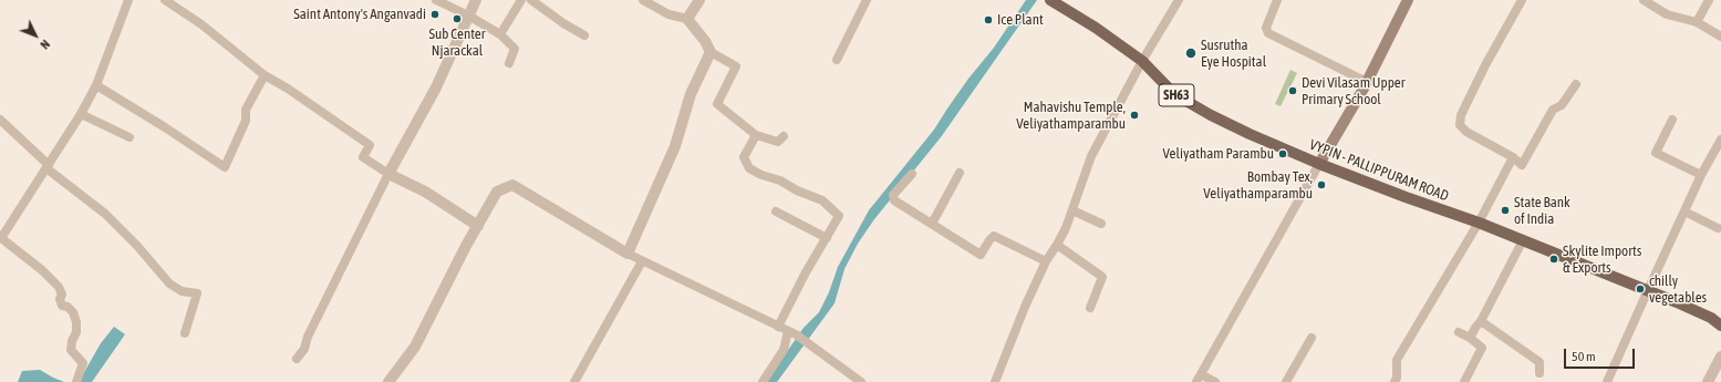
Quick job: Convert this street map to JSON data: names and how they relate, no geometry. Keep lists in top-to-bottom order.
{
  "streets": {
    "main road": ["SH63", "VYPIN - PALLIPPURAM ROAD"]
  },
  "places": [
    "Saint Antony's Anganvadi",
    "Sub Center Njarackal",
    "Ice Plant",
    "Susrutha Eye Hospital",
    "Devi Vilasam Upper Primary School",
    "Mahavishu Temple, Veliyathamparambu",
    "Veliyatham Parambu",
    "Bombay Tex, Veliyathamparambu",
    "State Bank of India",
    "Skylite Imports & Exports",
    "chilly vegetables"
  ],
  "scale_bar": "50 m",
  "north": "bottom right"
}
